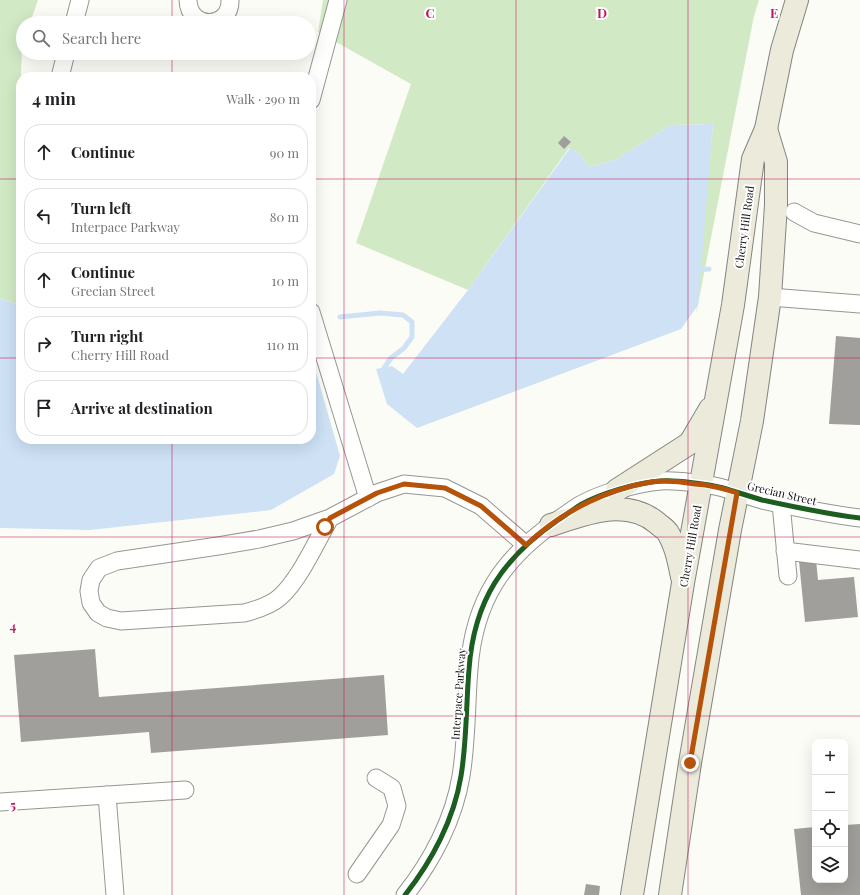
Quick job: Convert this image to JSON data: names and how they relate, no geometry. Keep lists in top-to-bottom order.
{
  "streets": {
    "main road": ["Cherry Hill Road"],
    "street": ["Grecian Street", "Interpace Parkway"]
  },
  "crossings": [
    ["Cherry Hill Road", "Grecian Street"],
    ["Cherry Hill Road", "Interpace Parkway"],
    ["Grecian Street", "Interpace Parkway"]
  ],
  "page": {
    "search": "Search here",
    "heading": ["4 min", "Walk · 290 m"],
    "list": [
      ["Continue", "90 m"],
      ["Turn left", "Interpace Parkway", "80 m"],
      ["Continue", "Grecian Street", "10 m"],
      ["Turn right", "Cherry Hill Road", "110 m"],
      "Arrive at destination"
    ],
    "map_buttons": ["+", "−"]
  },
  "grid": {
    "columns": ["C", "D", "E"],
    "rows": ["4", "5"]
  }
}
